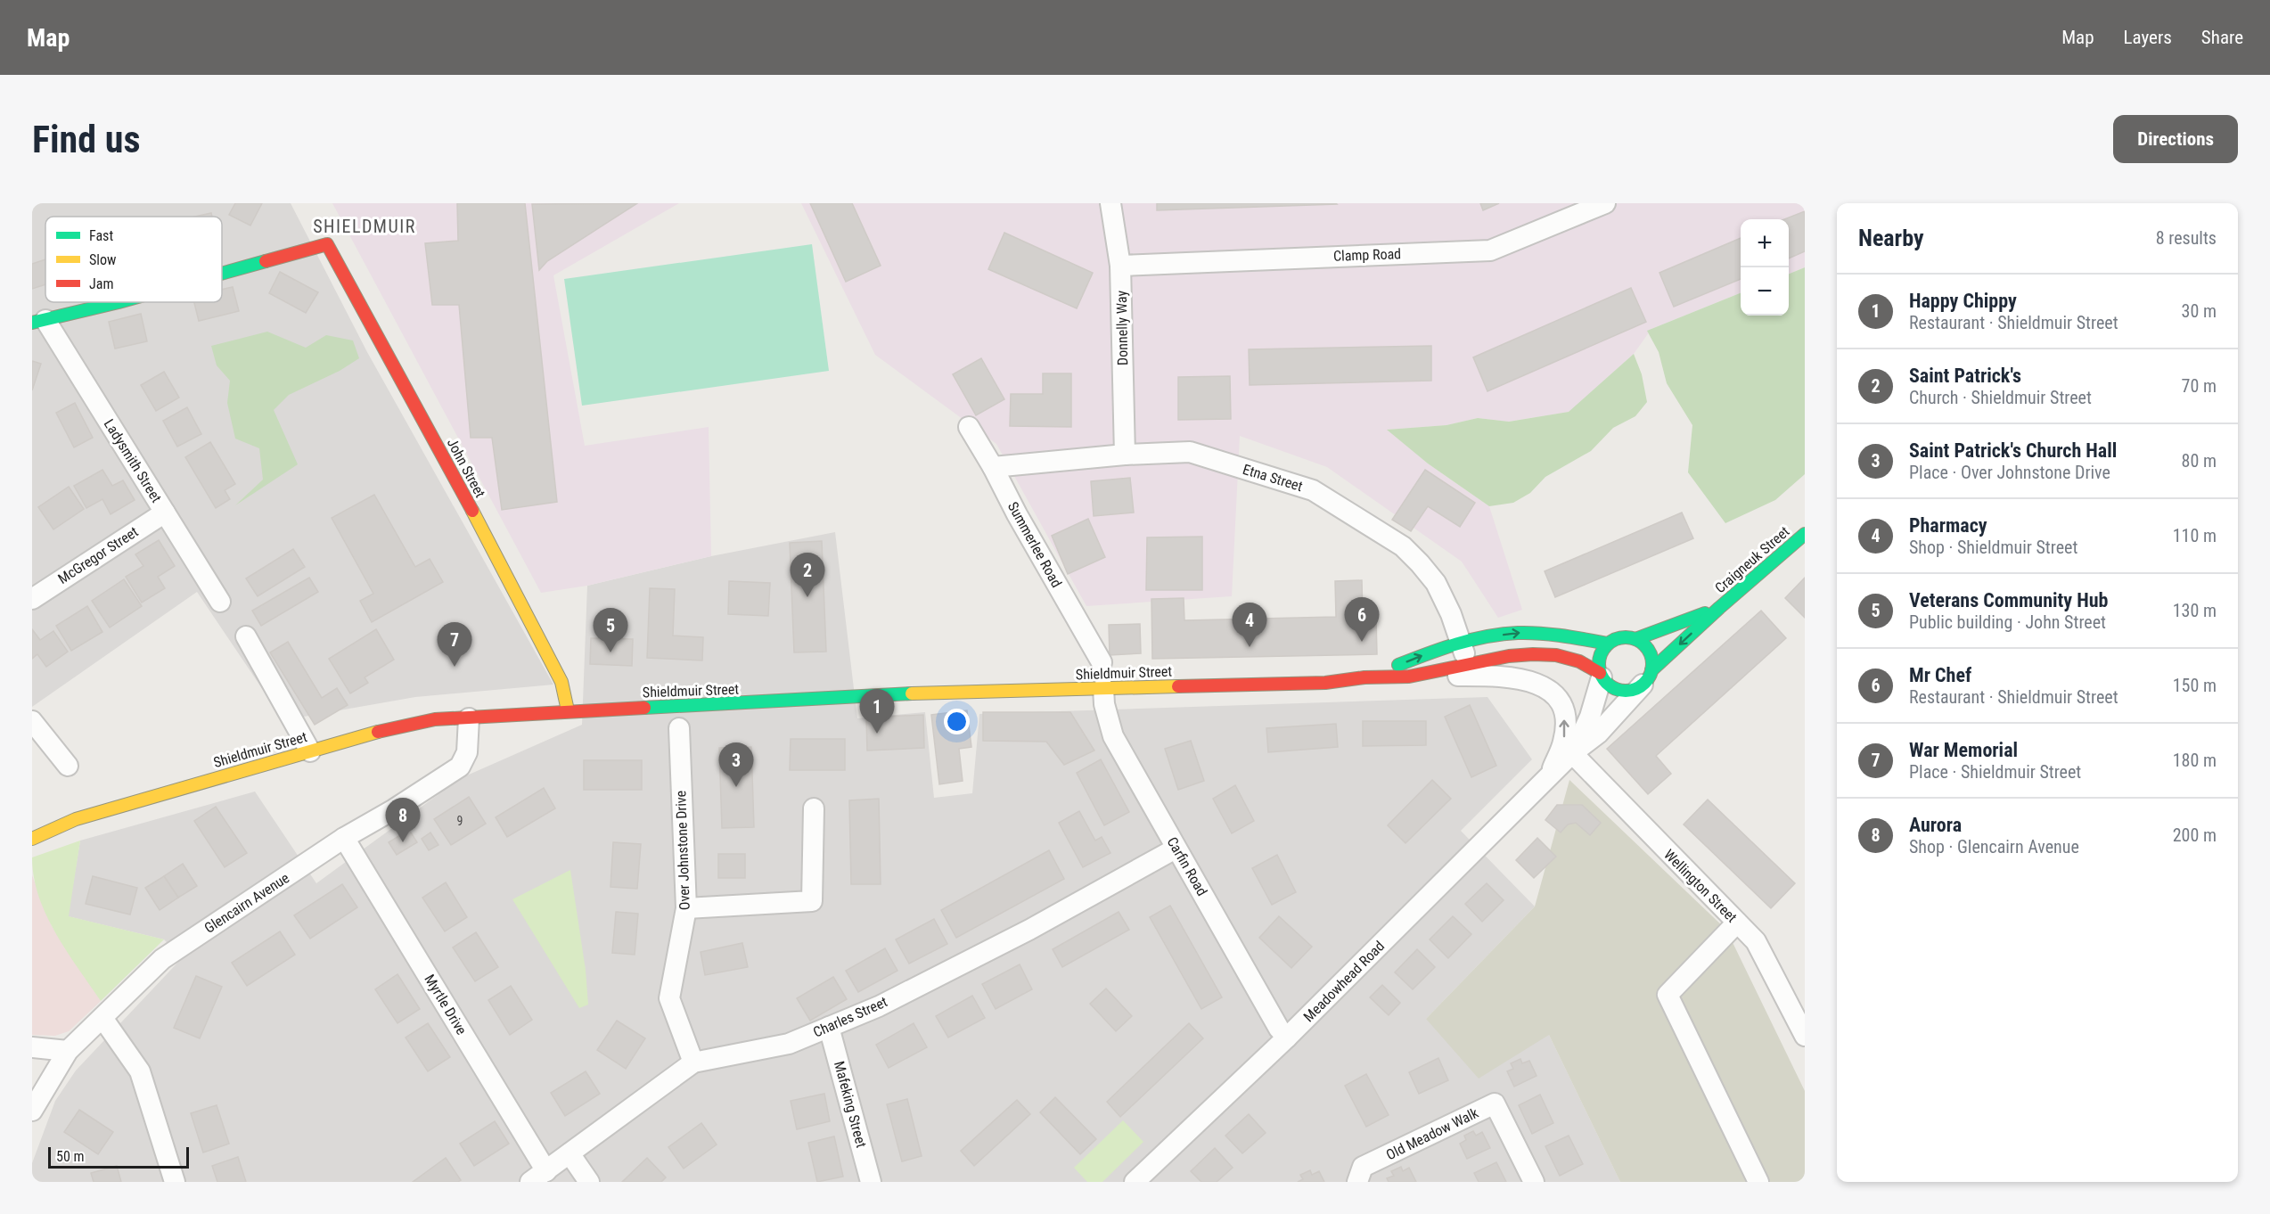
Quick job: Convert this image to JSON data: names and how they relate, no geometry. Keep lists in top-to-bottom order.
{
  "streets": {
    "main road": ["John Street", "Craigneuk Street", "Shieldmuir Street"],
    "street": [
      "Clamp Road",
      "Donnelly Way",
      "Ladysmith Street",
      "Etna Street",
      "Summerlee Road",
      "McGregor Street",
      "Over Johnstone Drive",
      "Carfin Road",
      "Wellington Street",
      "Glencairn Avenue",
      "Meadowhead Road",
      "Myrtle Drive",
      "Charles Street",
      "Mafeking Street",
      "Old Meadow Walk"
    ]
  },
  "crossings": [
    ["Clamp Road", "Donnelly Way"],
    ["Donnelly Way", "Etna Street"],
    ["Ladysmith Street", "John Street"],
    ["Ladysmith Street", "McGregor Street"],
    ["John Street", "Shieldmuir Street"],
    ["Etna Street", "Summerlee Road"],
    ["Etna Street", "Shieldmuir Street"],
    ["Craigneuk Street", "Shieldmuir Street"],
    ["Craigneuk Street", "Meadowhead Road"],
    ["Shieldmuir Street", "Carfin Road"],
    ["Shieldmuir Street", "Glencairn Avenue"],
    ["Shieldmuir Street", "Meadowhead Road"],
    ["Over Johnstone Drive", "Charles Street"],
    ["Carfin Road", "Meadowhead Road"],
    ["Carfin Road", "Charles Street"],
    ["Wellington Street", "Meadowhead Road"],
    ["Glencairn Avenue", "Myrtle Drive"],
    ["Myrtle Drive", "Charles Street"],
    ["Charles Street", "Mafeking Street"]
  ],
  "districts": ["SHIELDMUIR"],
  "house_numbers": ["9"],
  "legend": ["Fast", "Slow", "Jam"],
  "scale_bar": "50 m",
  "page": {
    "header": "Map",
    "nav": ["Map", "Layers", "Share"],
    "buttons": "Directions",
    "title": "Find us",
    "heading": ["Nearby", "8 results"],
    "map_buttons": ["+", "−"],
    "list": [
      {
        "mark": "1",
        "name": "Happy Chippy",
        "note": "Restaurant · Shieldmuir Street",
        "value": "30 m"
      },
      {
        "mark": "2",
        "name": "Saint Patrick's",
        "note": "Church · Shieldmuir Street",
        "value": "70 m"
      },
      {
        "mark": "3",
        "name": "Saint Patrick's Church Hall",
        "note": "Place · Over Johnstone Drive",
        "value": "80 m"
      },
      {
        "mark": "4",
        "name": "Pharmacy",
        "note": "Shop · Shieldmuir Street",
        "value": "110 m"
      },
      {
        "mark": "5",
        "name": "Veterans Community Hub",
        "note": "Public building · John Street",
        "value": "130 m"
      },
      {
        "mark": "6",
        "name": "Mr Chef",
        "note": "Restaurant · Shieldmuir Street",
        "value": "150 m"
      },
      {
        "mark": "7",
        "name": "War Memorial",
        "note": "Place · Shieldmuir Street",
        "value": "180 m"
      },
      {
        "mark": "8",
        "name": "Aurora",
        "note": "Shop · Glencairn Avenue",
        "value": "200 m"
      }
    ],
    "pins": [
      "2",
      "6",
      "4",
      "5",
      "7",
      "1",
      "3",
      "8"
    ],
    "scale": "50 m"
  }
}
